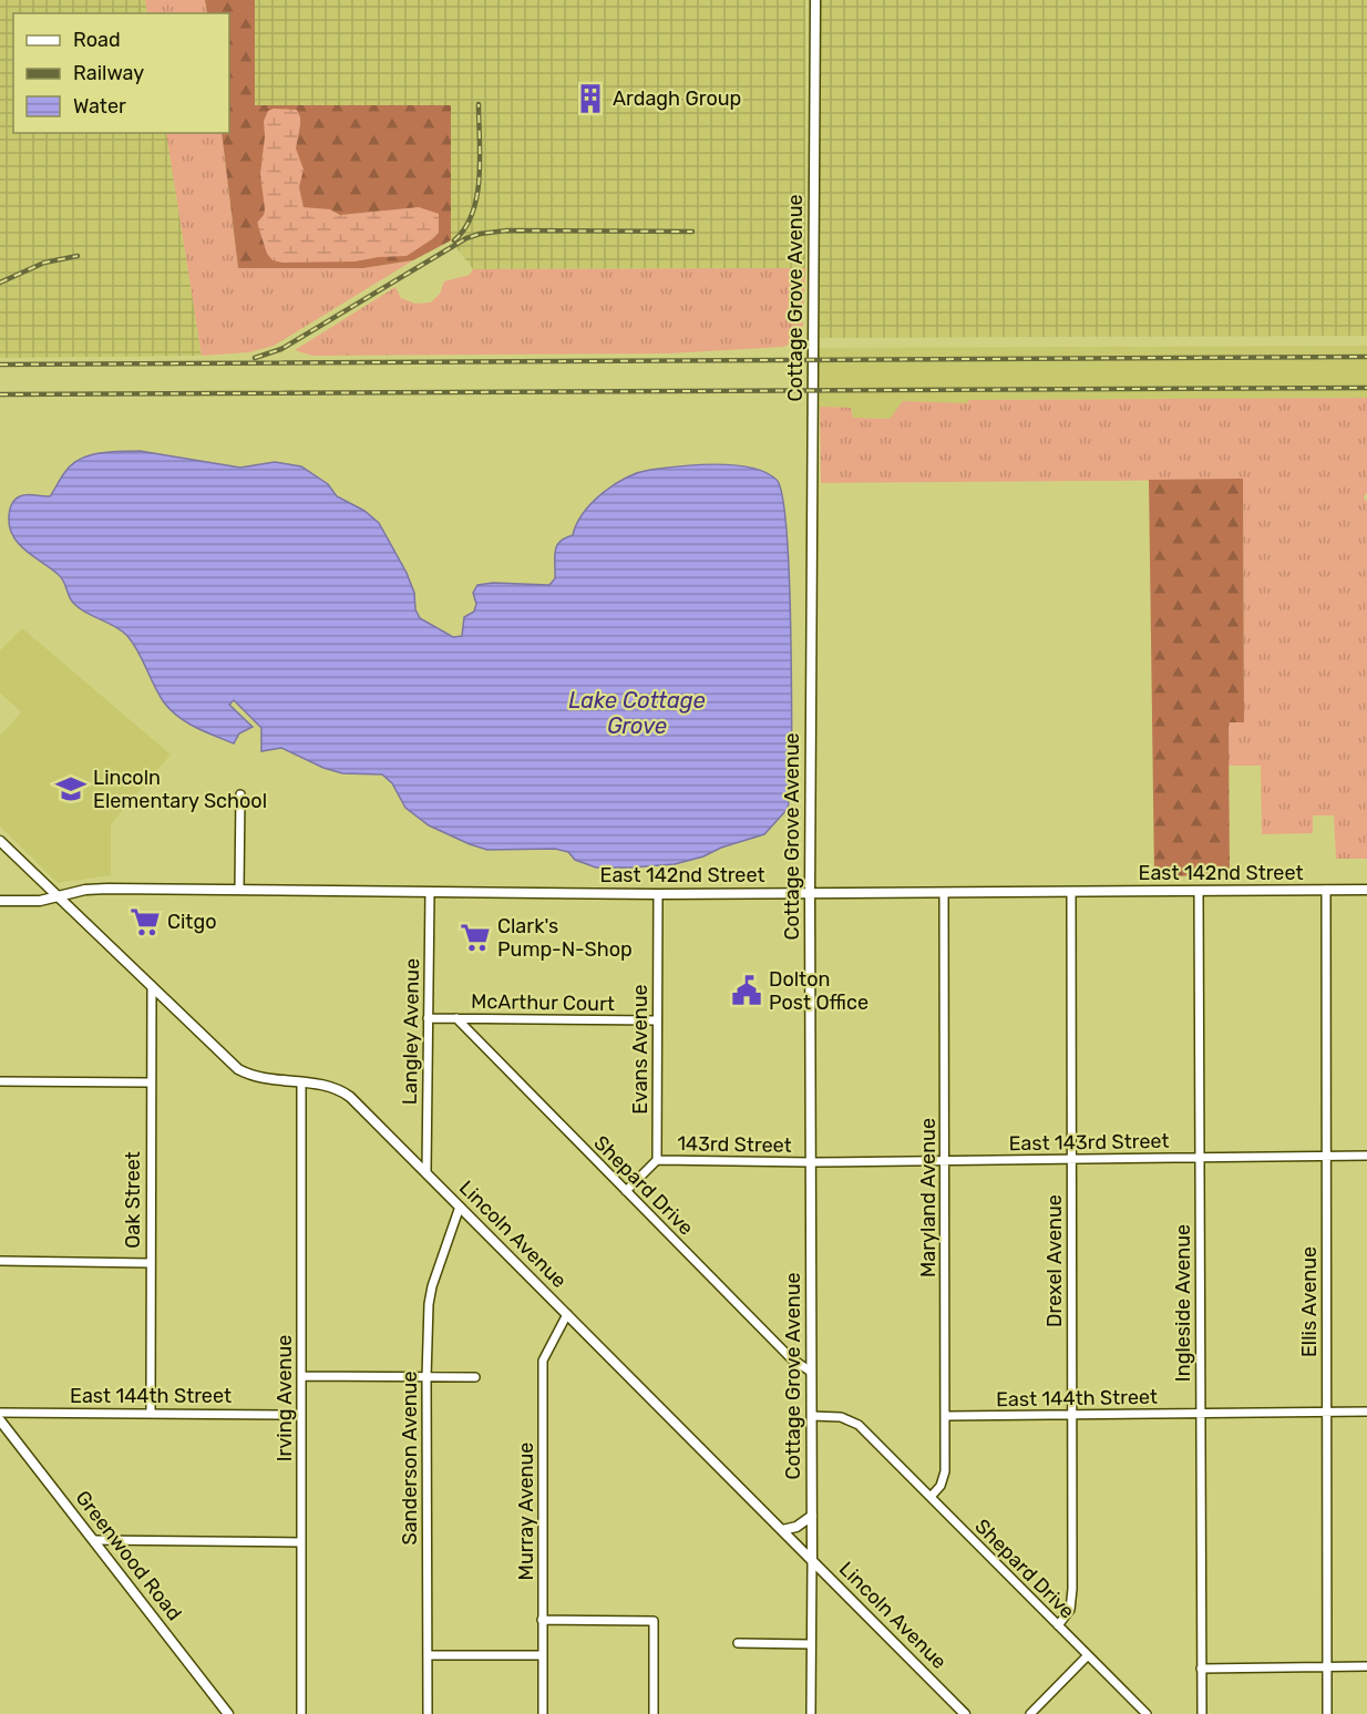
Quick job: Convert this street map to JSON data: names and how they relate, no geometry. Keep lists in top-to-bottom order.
{
  "streets": {
    "street": [
      "Cottage Grove Avenue",
      "East 142nd Street",
      "McArthur Court",
      "Langley Avenue",
      "Evans Avenue",
      "East 143rd Street",
      "143rd Street",
      "Shepard Drive",
      "Maryland Avenue",
      "Oak Street",
      "Lincoln Avenue",
      "Drexel Avenue",
      "Ellis Avenue",
      "Ingleside Avenue",
      "East 144th Street",
      "Irving Avenue",
      "Sanderson Avenue",
      "Murray Avenue",
      "Greenwood Road"
    ]
  },
  "crossings": [
    ["Cottage Grove Avenue", "East 142nd Street"],
    ["Cottage Grove Avenue", "East 143rd Street"],
    ["Cottage Grove Avenue", "143rd Street"],
    ["Cottage Grove Avenue", "Shepard Drive"],
    ["Cottage Grove Avenue", "Lincoln Avenue"],
    ["East 142nd Street", "Langley Avenue"],
    ["East 142nd Street", "Evans Avenue"],
    ["East 142nd Street", "Maryland Avenue"],
    ["East 142nd Street", "Lincoln Avenue"],
    ["East 142nd Street", "Drexel Avenue"],
    ["East 142nd Street", "Ellis Avenue"],
    ["East 142nd Street", "Ingleside Avenue"],
    ["McArthur Court", "Langley Avenue"],
    ["McArthur Court", "Evans Avenue"],
    ["McArthur Court", "Shepard Drive"],
    ["Langley Avenue", "Lincoln Avenue"],
    ["Evans Avenue", "143rd Street"],
    ["East 143rd Street", "143rd Street"],
    ["East 143rd Street", "Maryland Avenue"],
    ["East 143rd Street", "Drexel Avenue"],
    ["East 143rd Street", "Ellis Avenue"],
    ["East 143rd Street", "Ingleside Avenue"],
    ["Shepard Drive", "Maryland Avenue"],
    ["Shepard Drive", "Drexel Avenue"],
    ["Maryland Avenue", "East 144th Street"],
    ["Oak Street", "Lincoln Avenue"],
    ["Oak Street", "East 144th Street"],
    ["Lincoln Avenue", "Irving Avenue"],
    ["Lincoln Avenue", "Sanderson Avenue"],
    ["Lincoln Avenue", "Murray Avenue"],
    ["Drexel Avenue", "East 144th Street"],
    ["Ellis Avenue", "East 144th Street"],
    ["Ingleside Avenue", "East 144th Street"],
    ["East 144th Street", "Irving Avenue"]
  ],
  "water": ["Lake Cottage Grove"],
  "places": {
    "building": ["Ardagh Group"],
    "school or university": ["Lincoln Elementary School"],
    "supermarket": ["Citgo", "Clark's Pump-N-Shop"],
    "public building": ["Dolton Post Office"]
  },
  "legend": ["Road", "Railway", "Water"]
}
